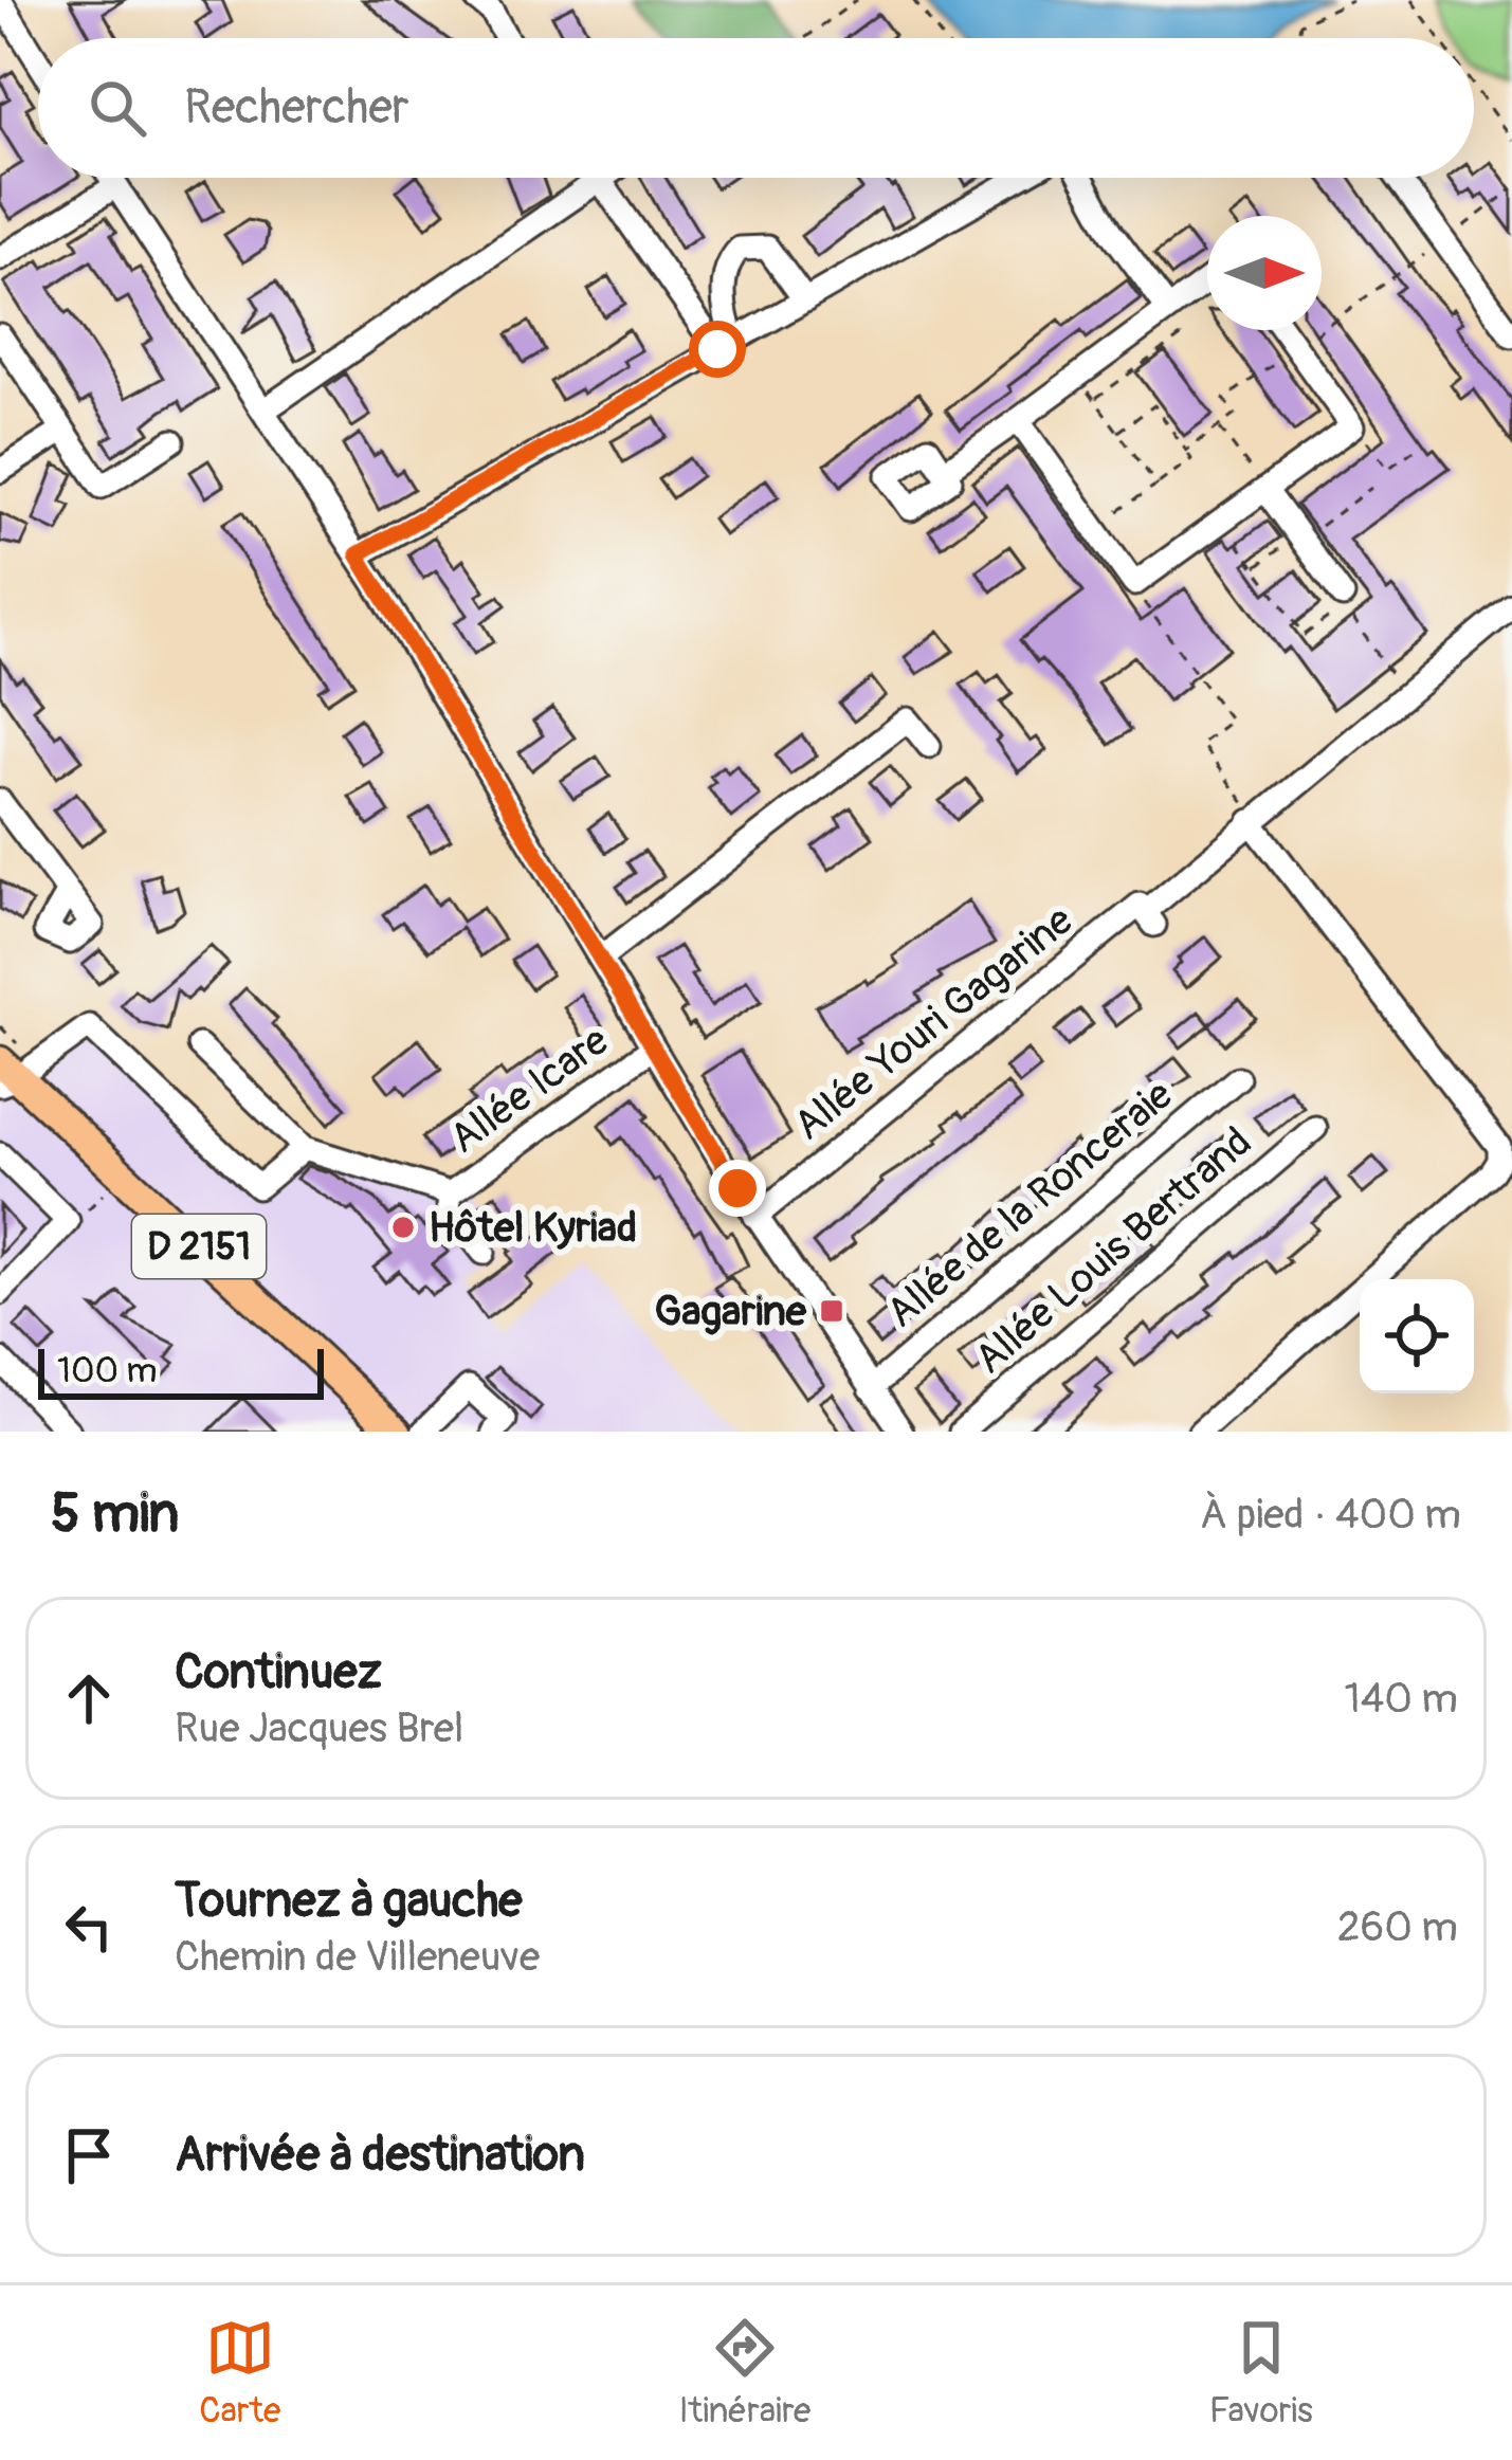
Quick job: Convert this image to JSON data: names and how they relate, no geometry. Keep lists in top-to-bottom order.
{
  "streets": {
    "main road": ["D 2151"],
    "street": [
      "Allée Youri Gagarine",
      "Allée Icare",
      "Allée de la Ronceraie",
      "Allée Louis Bertrand"
    ]
  },
  "places": {
    "other": ["Hôtel Kyriad"],
    "transit": ["Gagarine"]
  },
  "scale_bar": "100 m",
  "north": "right",
  "page": {
    "search": "Rechercher",
    "scale": "100 m",
    "heading": ["5 min", "À pied · 400 m"],
    "list": [
      ["Continuez", "Rue Jacques Brel", "140 m"],
      ["Tournez à gauche", "Chemin de Villeneuve", "260 m"],
      "Arrivée à destination"
    ],
    "nav": ["Carte", "Itinéraire", "Favoris"]
  }
}
